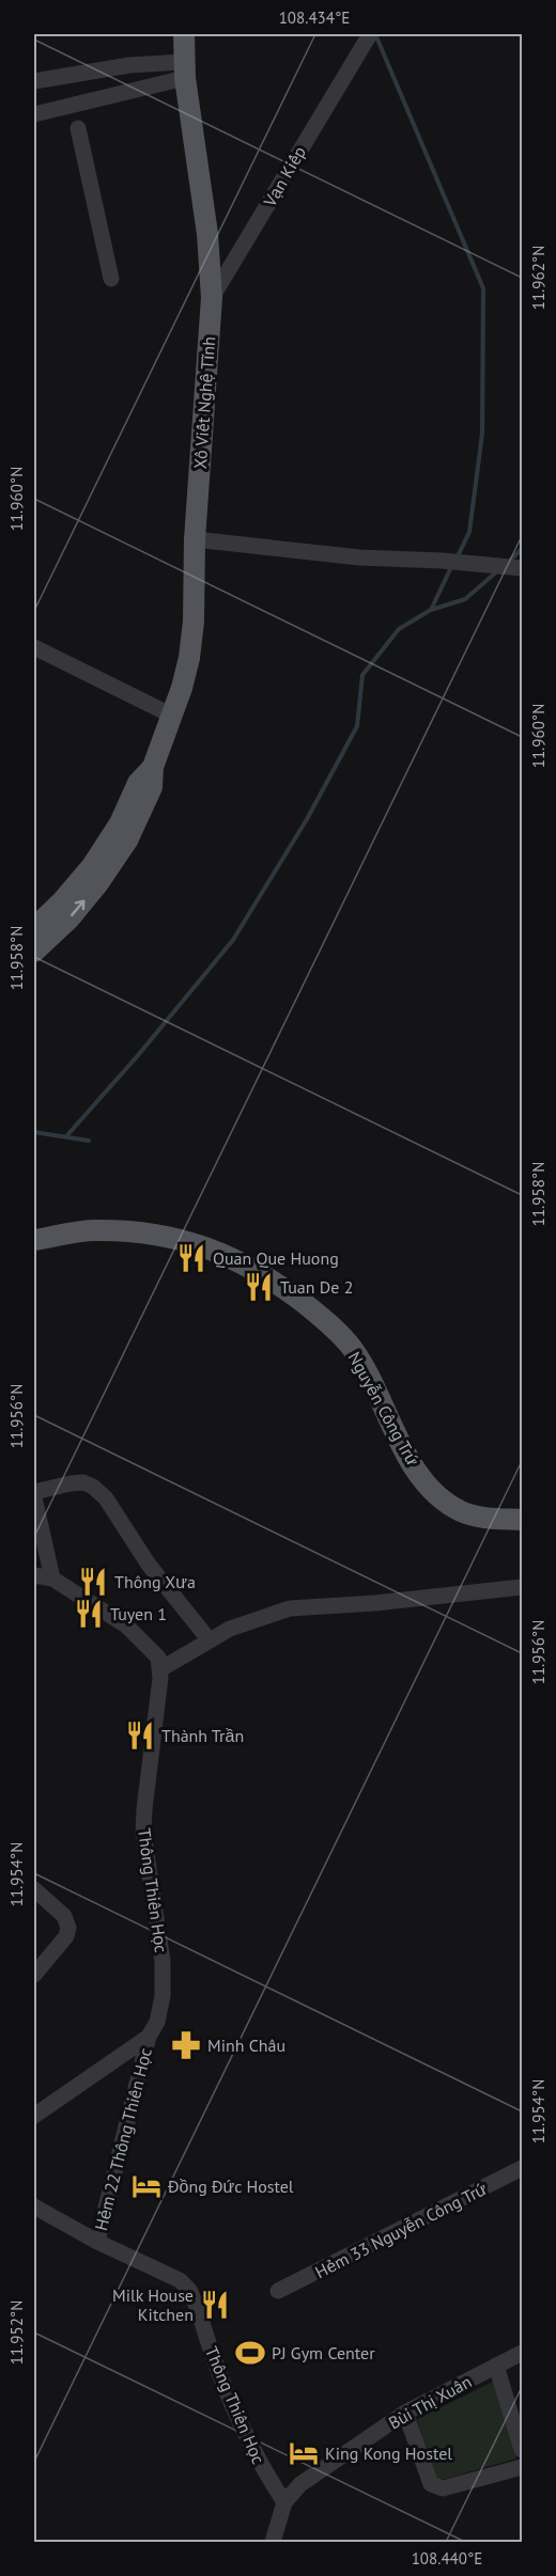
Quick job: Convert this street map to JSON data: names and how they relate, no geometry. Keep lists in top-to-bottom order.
{
  "streets": {
    "main road": ["Xô Viết Nghệ Tĩnh", "Nguyễn Công Trứ"],
    "street": [
      "Vạn Kiếp",
      "Thông Thiên Học",
      "Hẻm 22 Thông Thiên Học",
      "Hẻm 33 Nguyễn Công Trứ",
      "Bùi Thị Xuân"
    ]
  },
  "crossings": [
    ["Vạn Kiếp", "Xô Viết Nghệ Tĩnh"],
    ["Thông Thiên Học", "Hẻm 22 Thông Thiên Học"],
    ["Thông Thiên Học", "Bùi Thị Xuân"]
  ],
  "places": {
    "restaurant": [
      "Quan Que Huong",
      "Tuan De 2",
      "Thông Xưa",
      "Tuyen 1",
      "Thành Trần",
      "Milk House Kitchen"
    ],
    "pharmacy": ["Minh Châu"],
    "hotel": ["Đồng Đức Hostel", "King Kong Hostel"],
    "sports": ["PJ Gym Center"]
  },
  "coordinates": [
    "108.434°E",
    "11.962°N",
    "11.960°N",
    "11.958°N",
    "11.956°N",
    "11.954°N",
    "11.952°N",
    "108.440°E"
  ]
}
